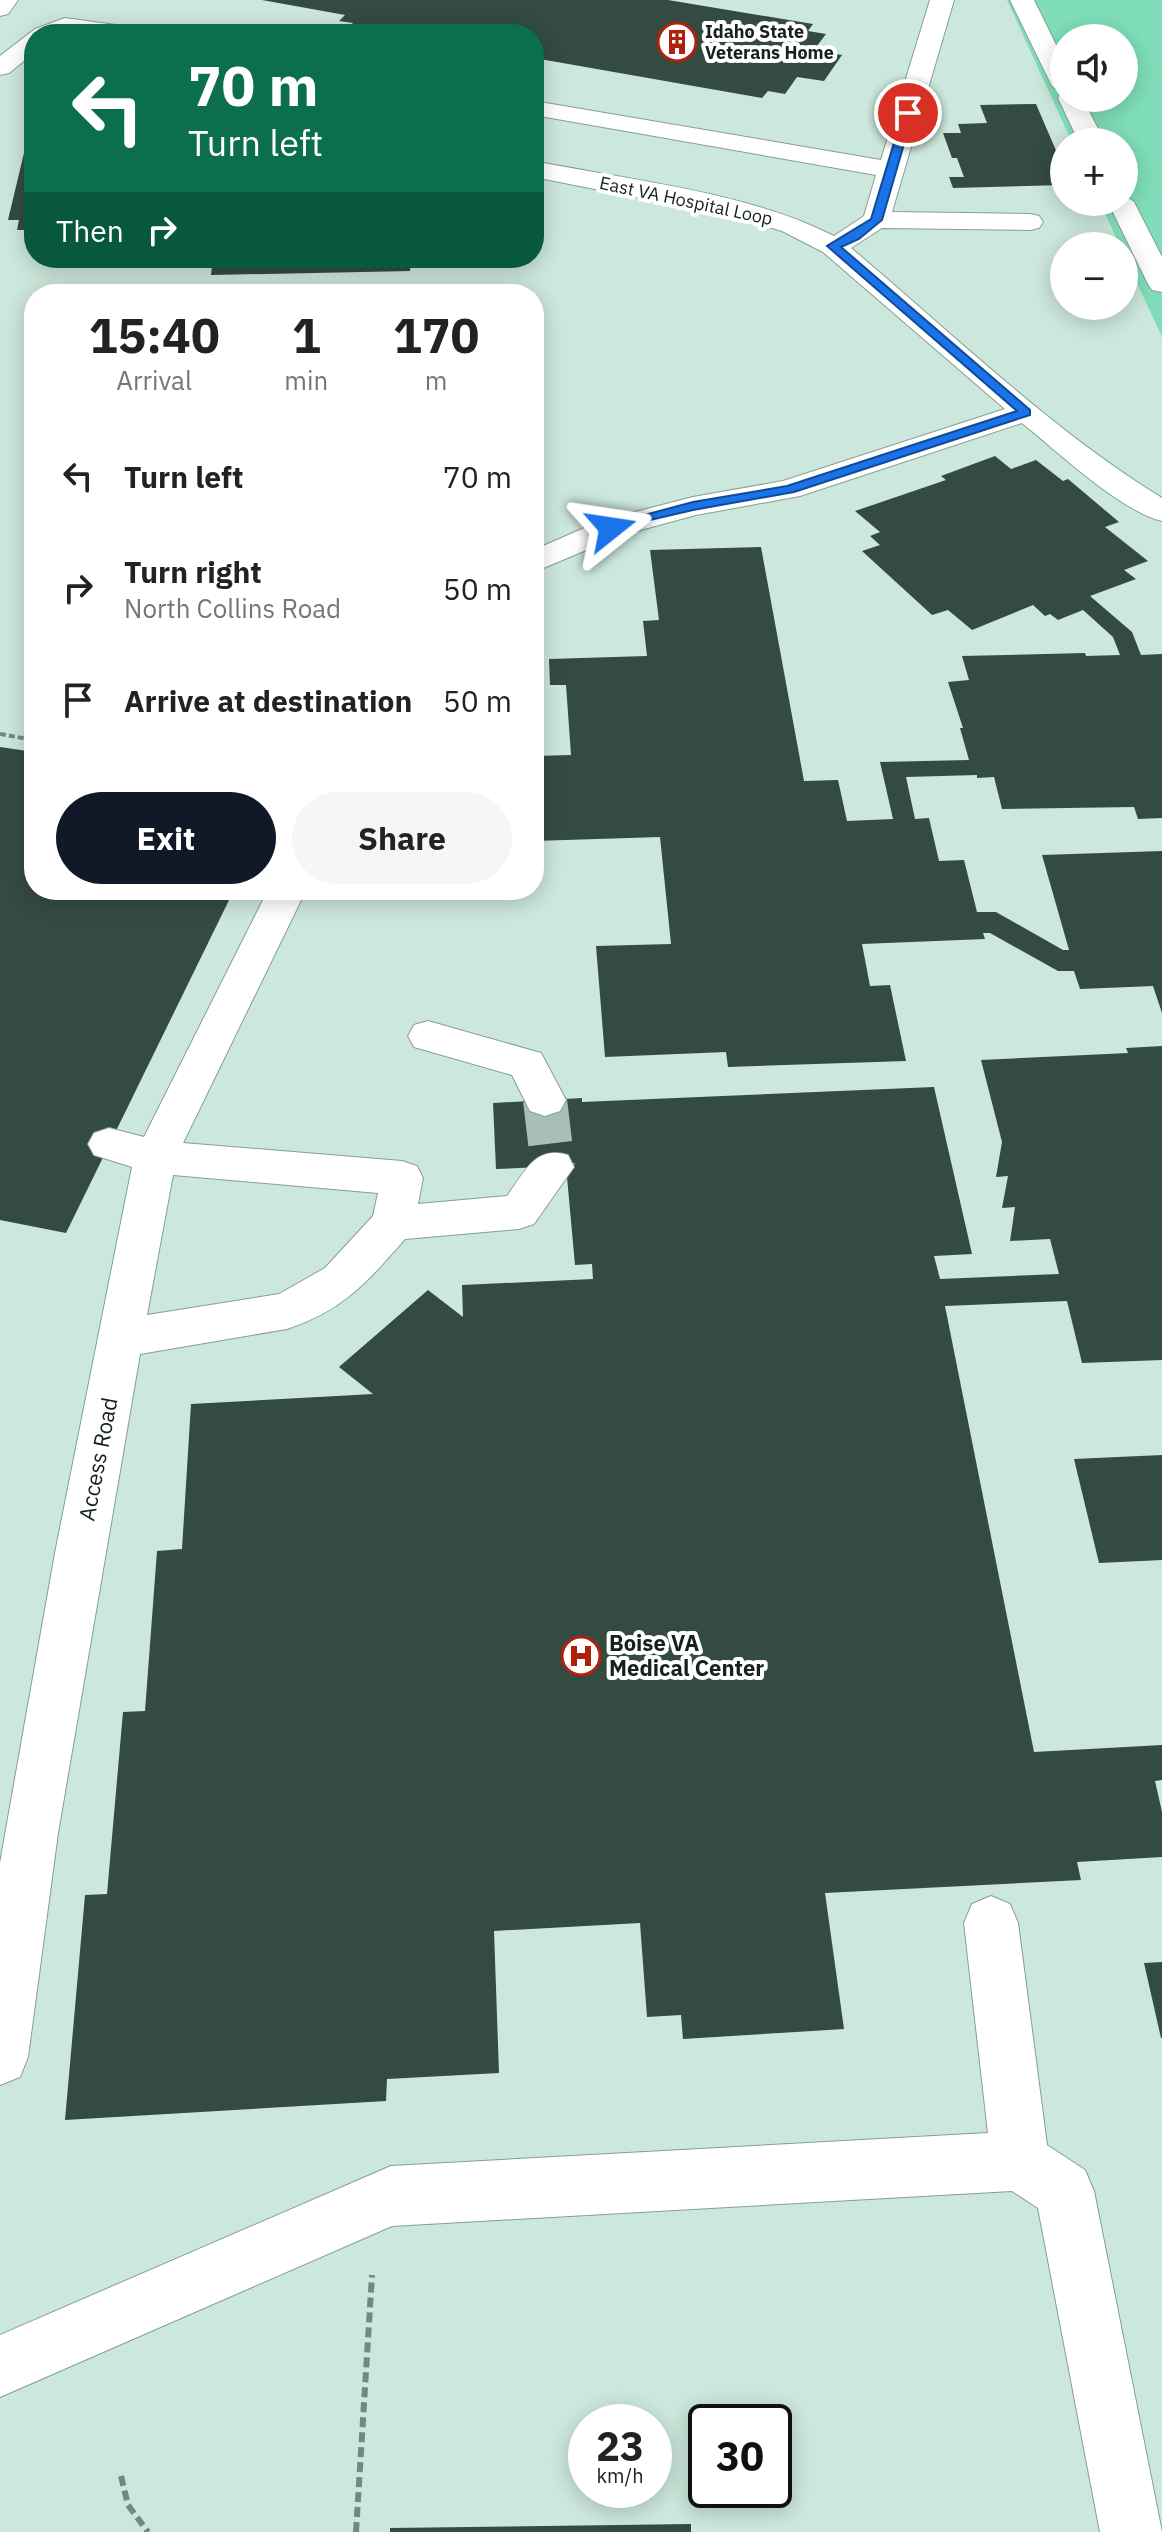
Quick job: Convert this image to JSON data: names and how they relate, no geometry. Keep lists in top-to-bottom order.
{
  "streets": {
    "street": ["East VA Hospital Loop", "Access Road"]
  },
  "places": {
    "building": ["Idaho State Veterans Home"],
    "hospital": ["Boise VA Medical Center"]
  },
  "page": {
    "map_buttons": ["+", "−"],
    "turn": ["70 m", "Turn left"],
    "then": "Then",
    "eta": [
      "15:40",
      "Arrival",
      "1",
      "min",
      "170",
      "m"
    ],
    "list": [
      {
        "name": "Turn left",
        "value": "70 m"
      },
      {
        "name": "Turn right",
        "note": "North Collins Road",
        "value": "50 m"
      },
      {
        "name": "Arrive at destination",
        "value": "50 m"
      }
    ],
    "buttons": ["Exit", "Share"],
    "speed": "23 km/h",
    "limit": "30"
  }
}
